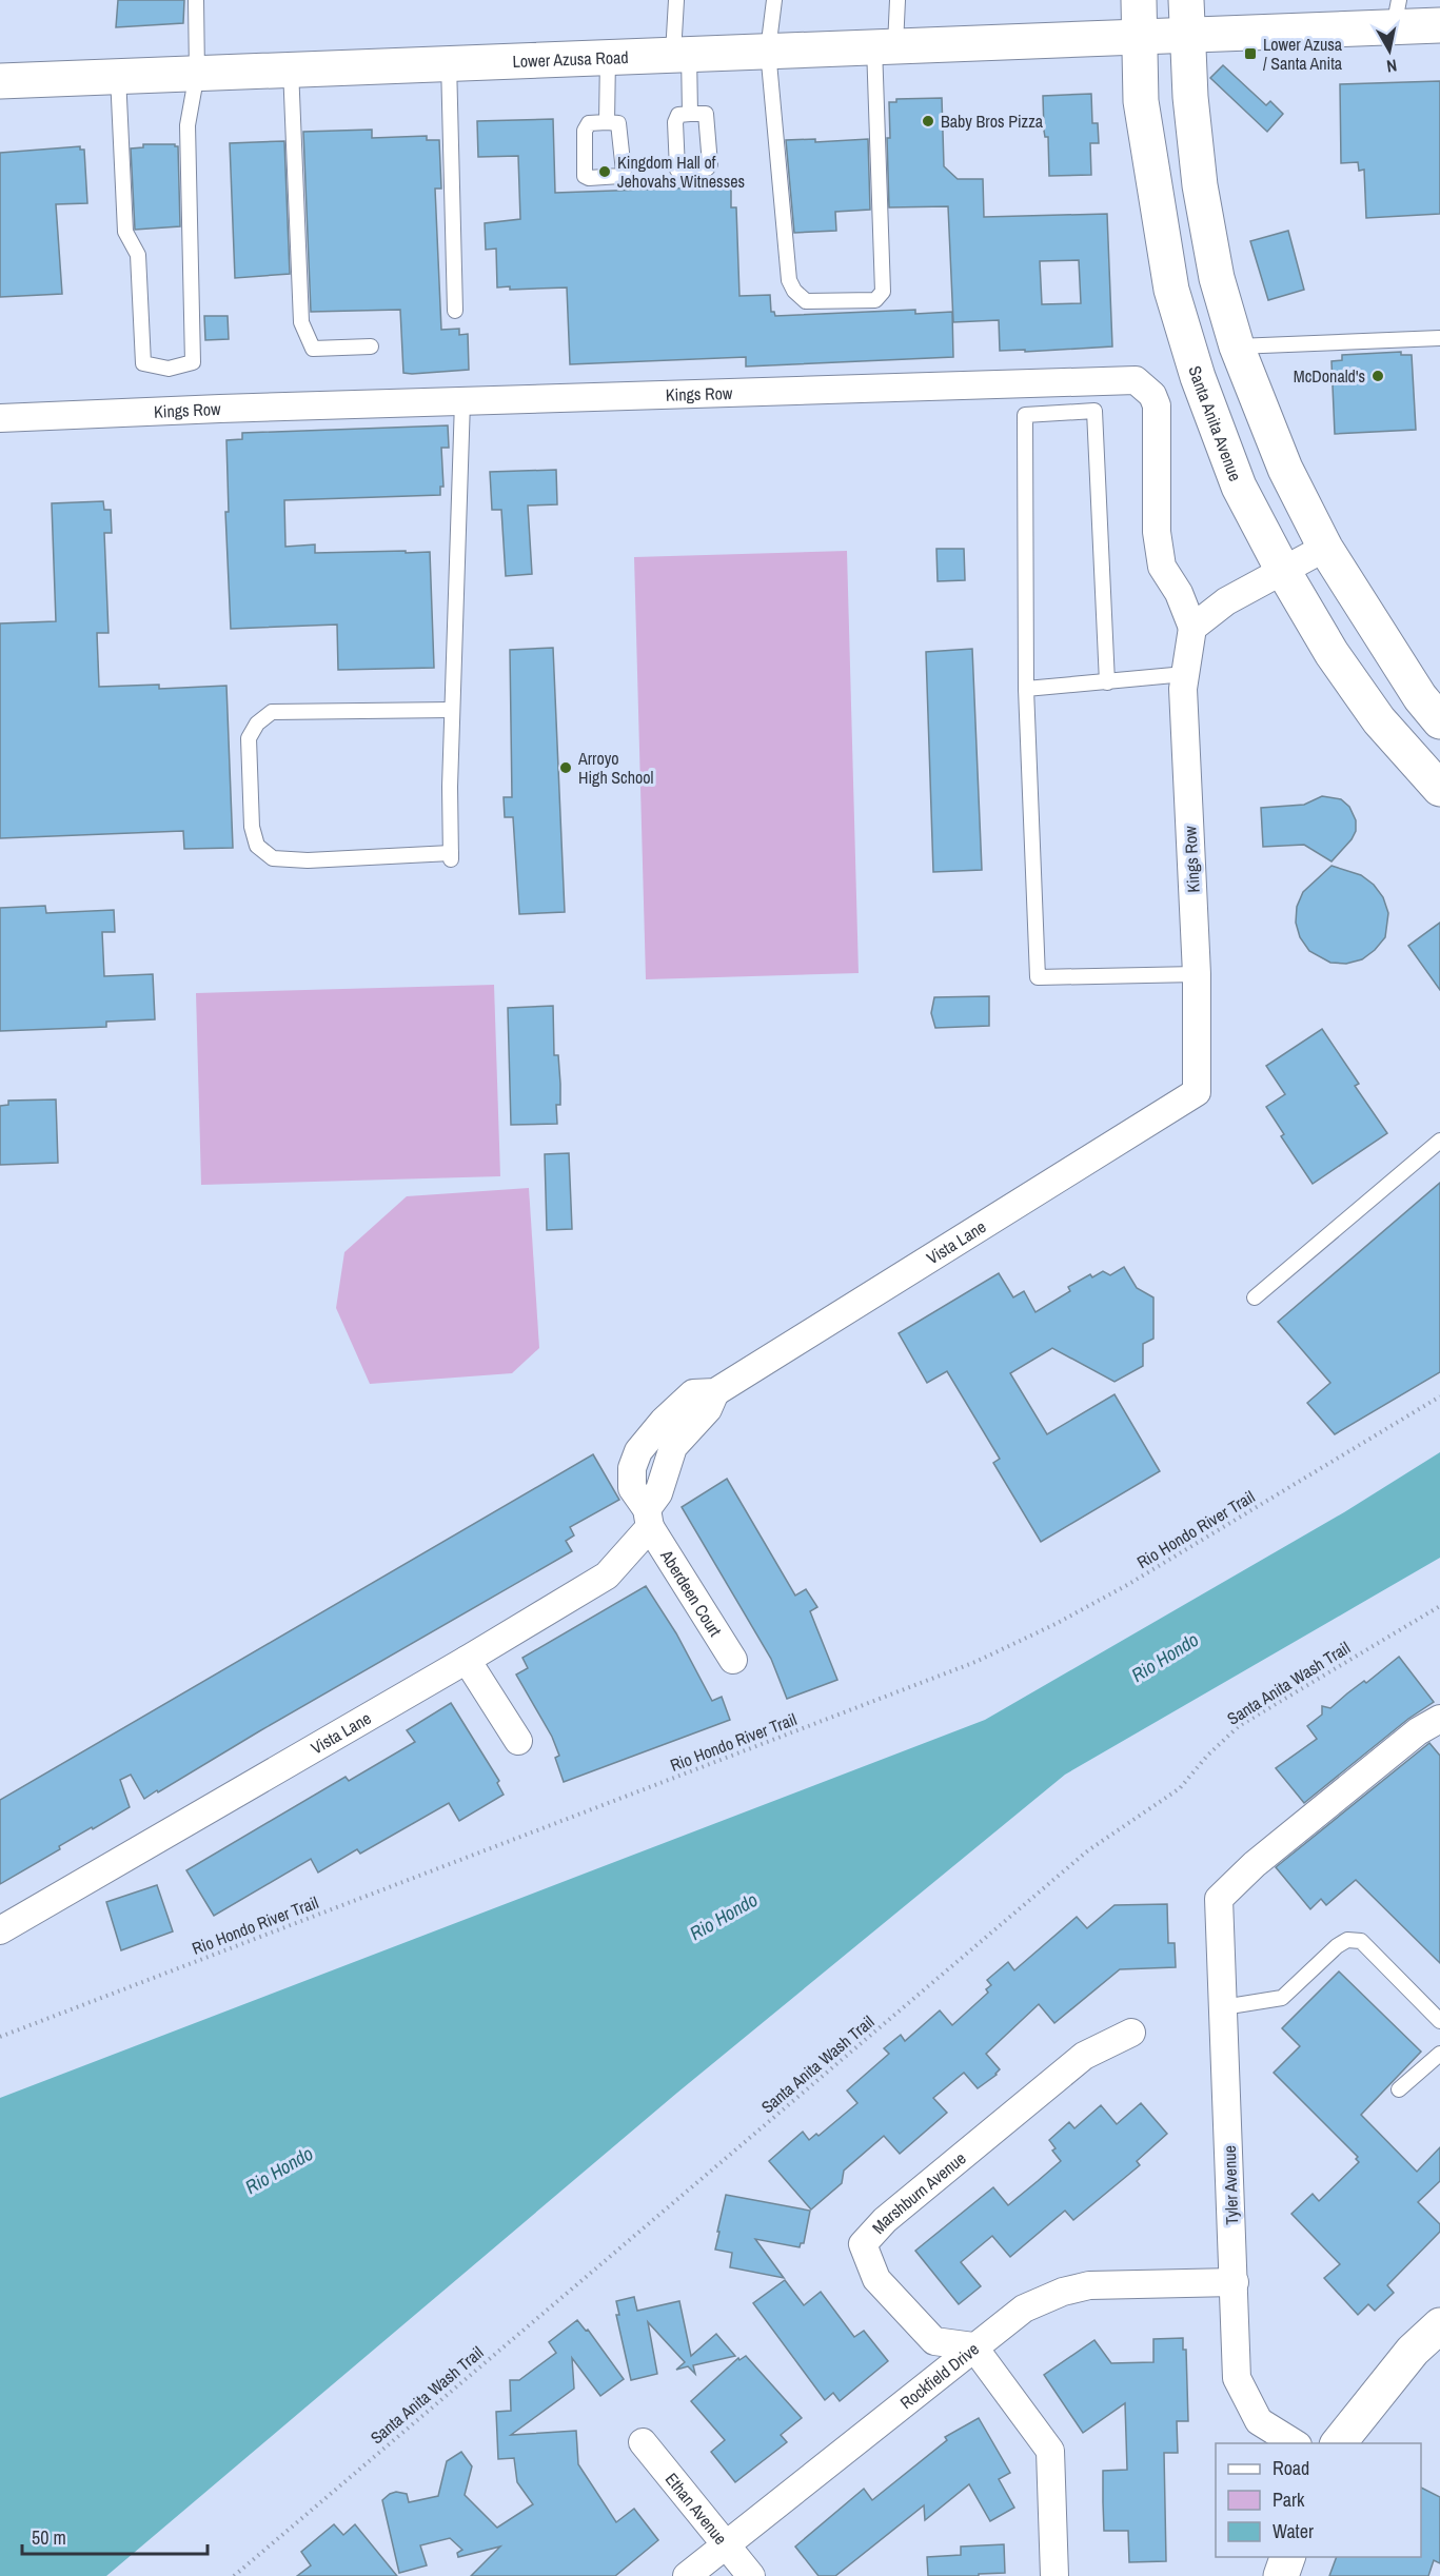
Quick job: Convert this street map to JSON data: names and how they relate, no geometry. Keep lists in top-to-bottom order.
{
  "streets": {
    "main road": ["Lower Azusa Road", "Santa Anita Avenue"],
    "street": [
      "Kings Row",
      "Vista Lane",
      "Aberdeen Court",
      "Tyler Avenue",
      "Marshburn Avenue",
      "Rockfield Drive",
      "Ethan Avenue"
    ],
    "path": ["Rio Hondo River Trail", "Santa Anita Wash Trail"]
  },
  "crossings": [
    ["Lower Azusa Road", "Santa Anita Avenue"],
    ["Kings Row", "Vista Lane"],
    ["Vista Lane", "Aberdeen Court"],
    ["Tyler Avenue", "Rockfield Drive"],
    ["Marshburn Avenue", "Rockfield Drive"],
    ["Rockfield Drive", "Ethan Avenue"]
  ],
  "water": ["Rio Hondo"],
  "places": {
    "transit": ["Lower Azusa / Santa Anita"],
    "other": [
      "Baby Bros Pizza",
      "Kingdom Hall of Jehovahs Witnesses",
      "McDonald's",
      "Arroyo High School"
    ]
  },
  "legend": ["Road", "Park", "Water"],
  "scale_bar": "50 m",
  "north": "bottom"
}
